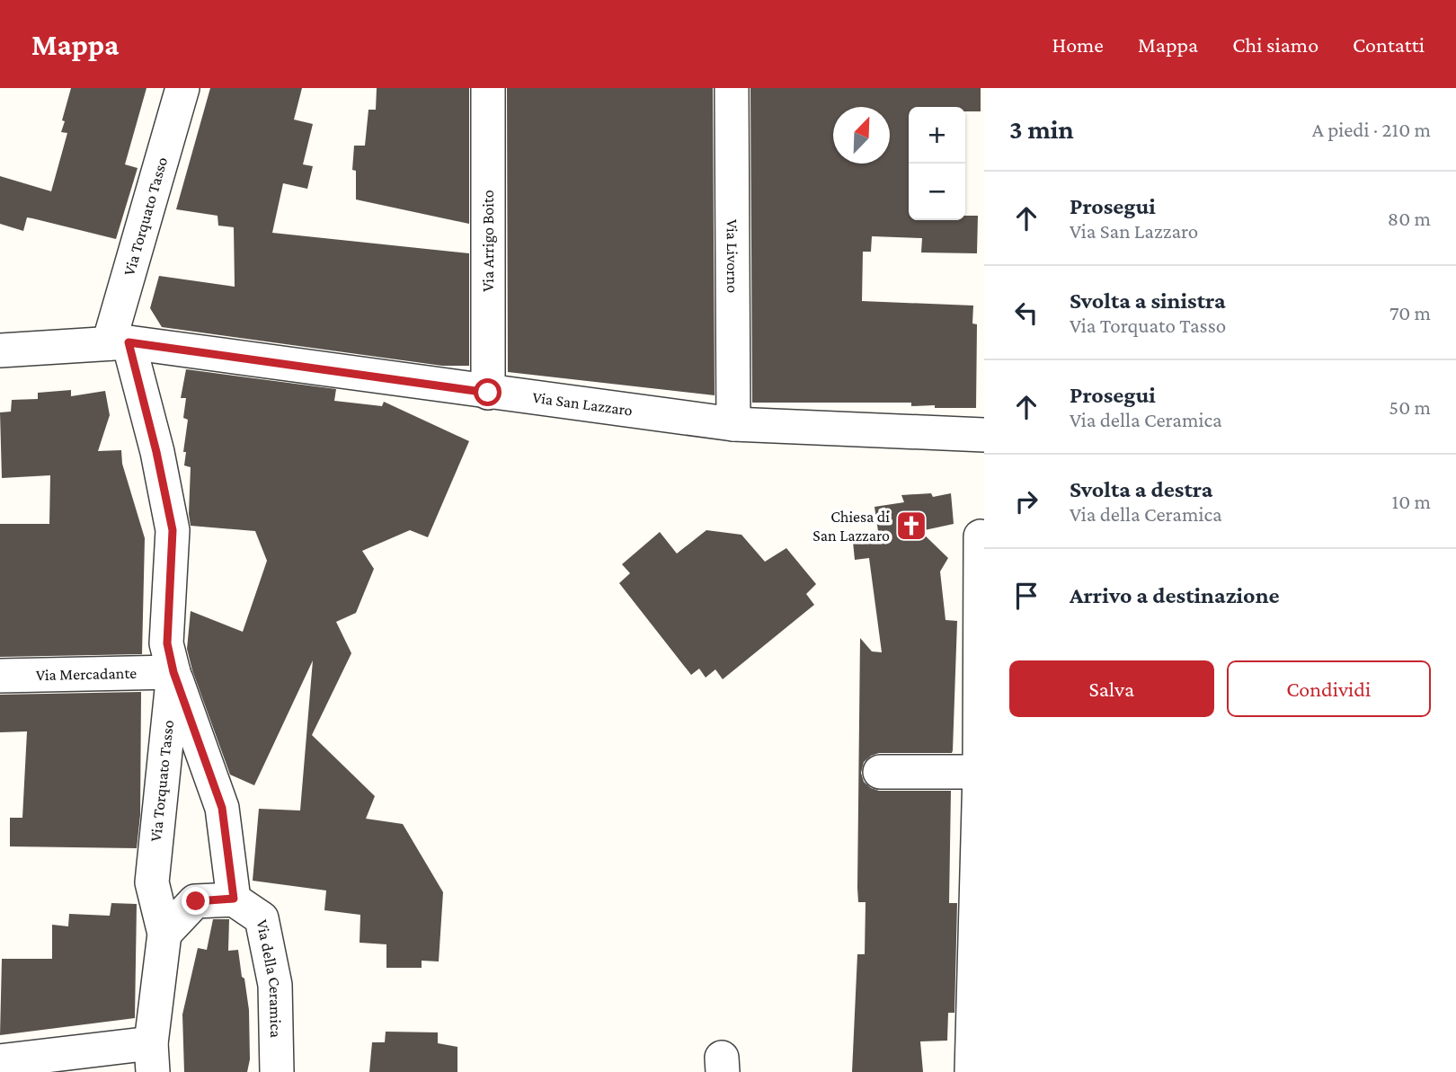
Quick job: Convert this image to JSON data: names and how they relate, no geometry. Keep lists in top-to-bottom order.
{
  "streets": {
    "street": [
      "Via Torquato Tasso",
      "Via Arrigo Boito",
      "Via Livorno",
      "Via San Lazzaro",
      "Via Mercadante",
      "Via della Ceramica"
    ]
  },
  "crossings": [
    ["Via Torquato Tasso", "Via San Lazzaro"],
    ["Via Torquato Tasso", "Via Mercadante"],
    ["Via Arrigo Boito", "Via San Lazzaro"],
    ["Via Livorno", "Via San Lazzaro"]
  ],
  "places": {
    "church": ["Chiesa di San Lazzaro"]
  },
  "north": "top right",
  "page": {
    "header": "Mappa",
    "nav": [
      "Home",
      "Mappa",
      "Chi siamo",
      "Contatti"
    ],
    "heading": ["3 min", "A piedi · 210 m"],
    "map_buttons": ["+", "−"],
    "list": [
      ["Prosegui", "Via San Lazzaro", "80 m"],
      ["Svolta a sinistra", "Via Torquato Tasso", "70 m"],
      ["Prosegui", "Via della Ceramica", "50 m"],
      ["Svolta a destra", "Via della Ceramica", "10 m"],
      "Arrivo a destinazione"
    ],
    "buttons": ["Salva", "Condividi"]
  }
}
